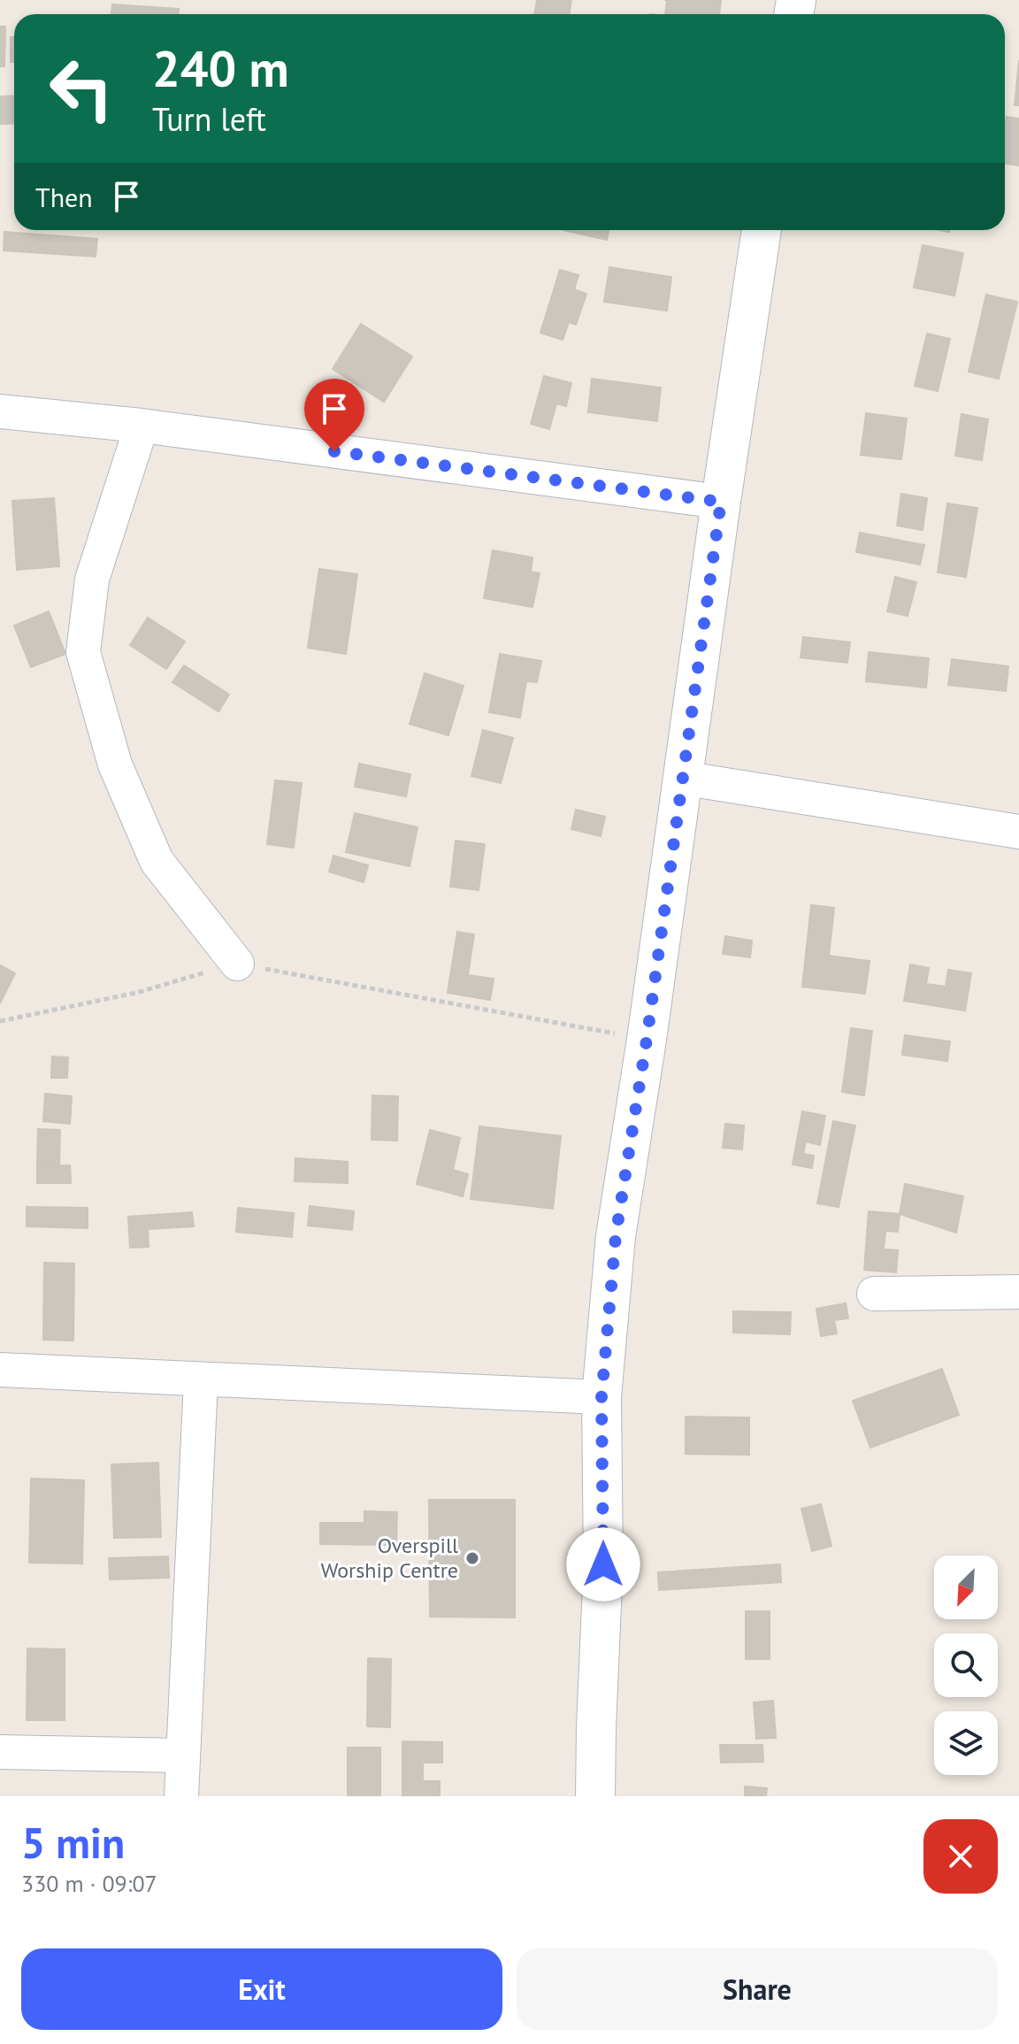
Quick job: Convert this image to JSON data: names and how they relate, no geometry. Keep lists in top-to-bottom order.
{
  "places": ["Overspill Worship Centre"],
  "north": "bottom left",
  "page": {
    "turn": ["240 m", "Turn left"],
    "then": "Then",
    "heading": ["5 min", "330 m · 09:07"],
    "buttons": ["Exit", "Share"]
  }
}
